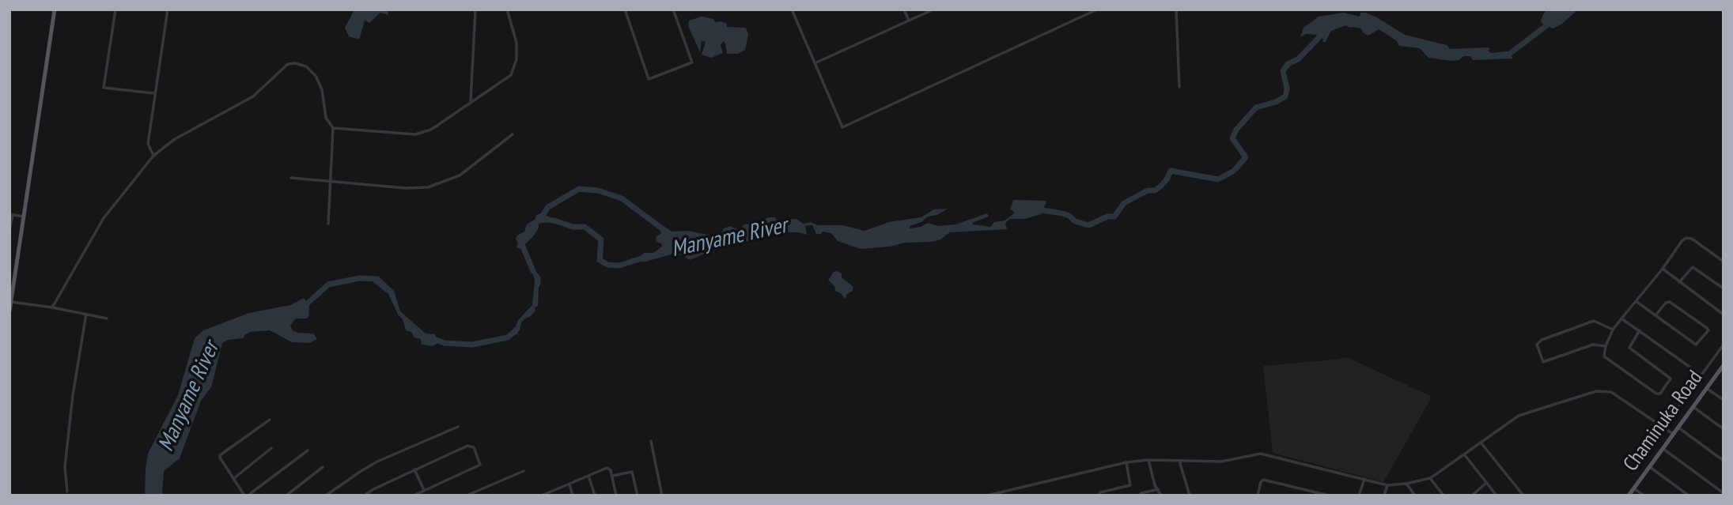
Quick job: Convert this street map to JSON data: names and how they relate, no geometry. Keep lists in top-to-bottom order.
{
  "streets": {
    "main road": ["Chaminuka Road"]
  },
  "water": ["Manyame River"]
}
